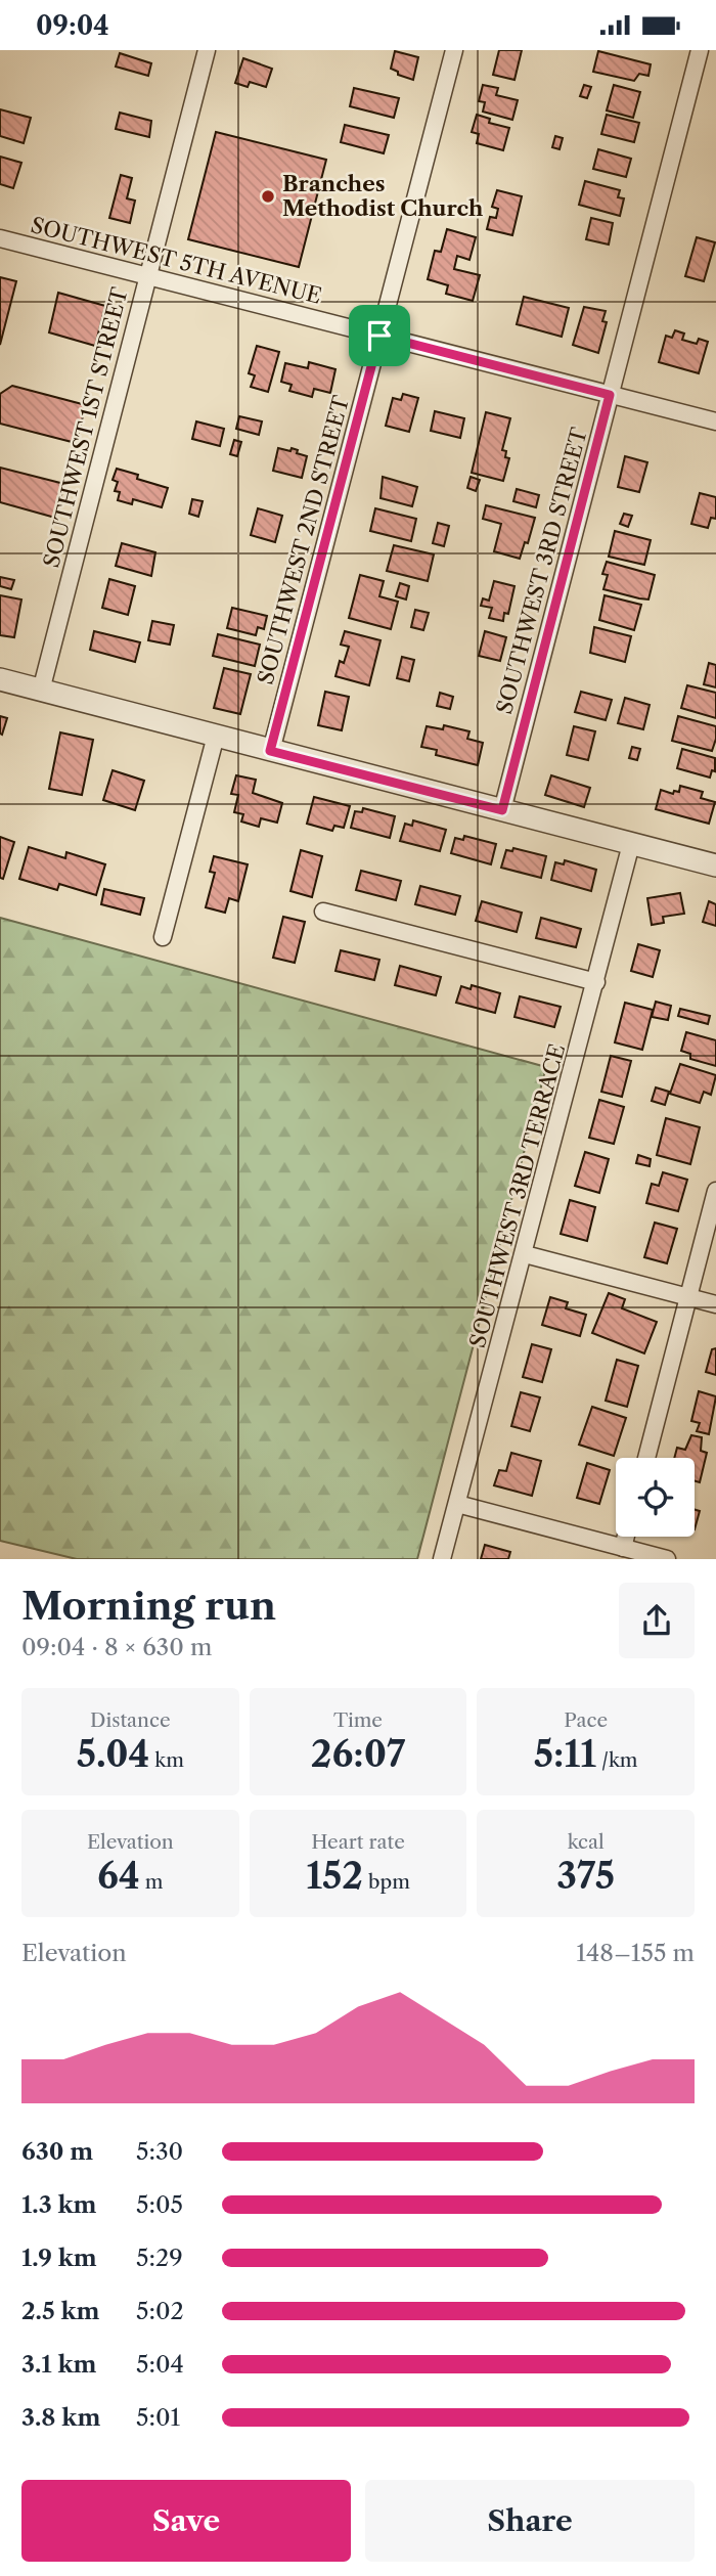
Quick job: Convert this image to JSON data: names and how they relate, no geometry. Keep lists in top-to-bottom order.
{
  "streets": {
    "street": [
      "SOUTHWEST 5TH AVENUE",
      "SOUTHWEST 1ST STREET",
      "SOUTHWEST 2ND STREET",
      "SOUTHWEST 3RD STREET",
      "SOUTHWEST 3RD TERRACE"
    ]
  },
  "crossings": [
    ["SOUTHWEST 5TH AVENUE", "SOUTHWEST 1ST STREET"],
    ["SOUTHWEST 5TH AVENUE", "SOUTHWEST 2ND STREET"],
    ["SOUTHWEST 5TH AVENUE", "SOUTHWEST 3RD STREET"]
  ],
  "places": ["Branches Methodist Church"],
  "page": {
    "status": "09:04",
    "heading": ["Morning run", "09:04 · 8 × 630 m"],
    "stats": [
      ["Distance", "5.04 km"],
      ["Time", "26:07"],
      ["Pace", "5:11 /km"],
      ["Elevation", "64 m"],
      ["Heart rate", "152 bpm"],
      ["kcal", "375"]
    ],
    "chart": ["Elevation", "148–155 m"],
    "list": [
      {
        "name": "630 m",
        "note": "5:30"
      },
      {
        "name": "1.3 km",
        "note": "5:05"
      },
      {
        "name": "1.9 km",
        "note": "5:29"
      },
      {
        "name": "2.5 km",
        "note": "5:02"
      },
      {
        "name": "3.1 km",
        "note": "5:04"
      },
      {
        "name": "3.8 km",
        "note": "5:01"
      }
    ],
    "buttons": ["Save", "Share"]
  }
}
